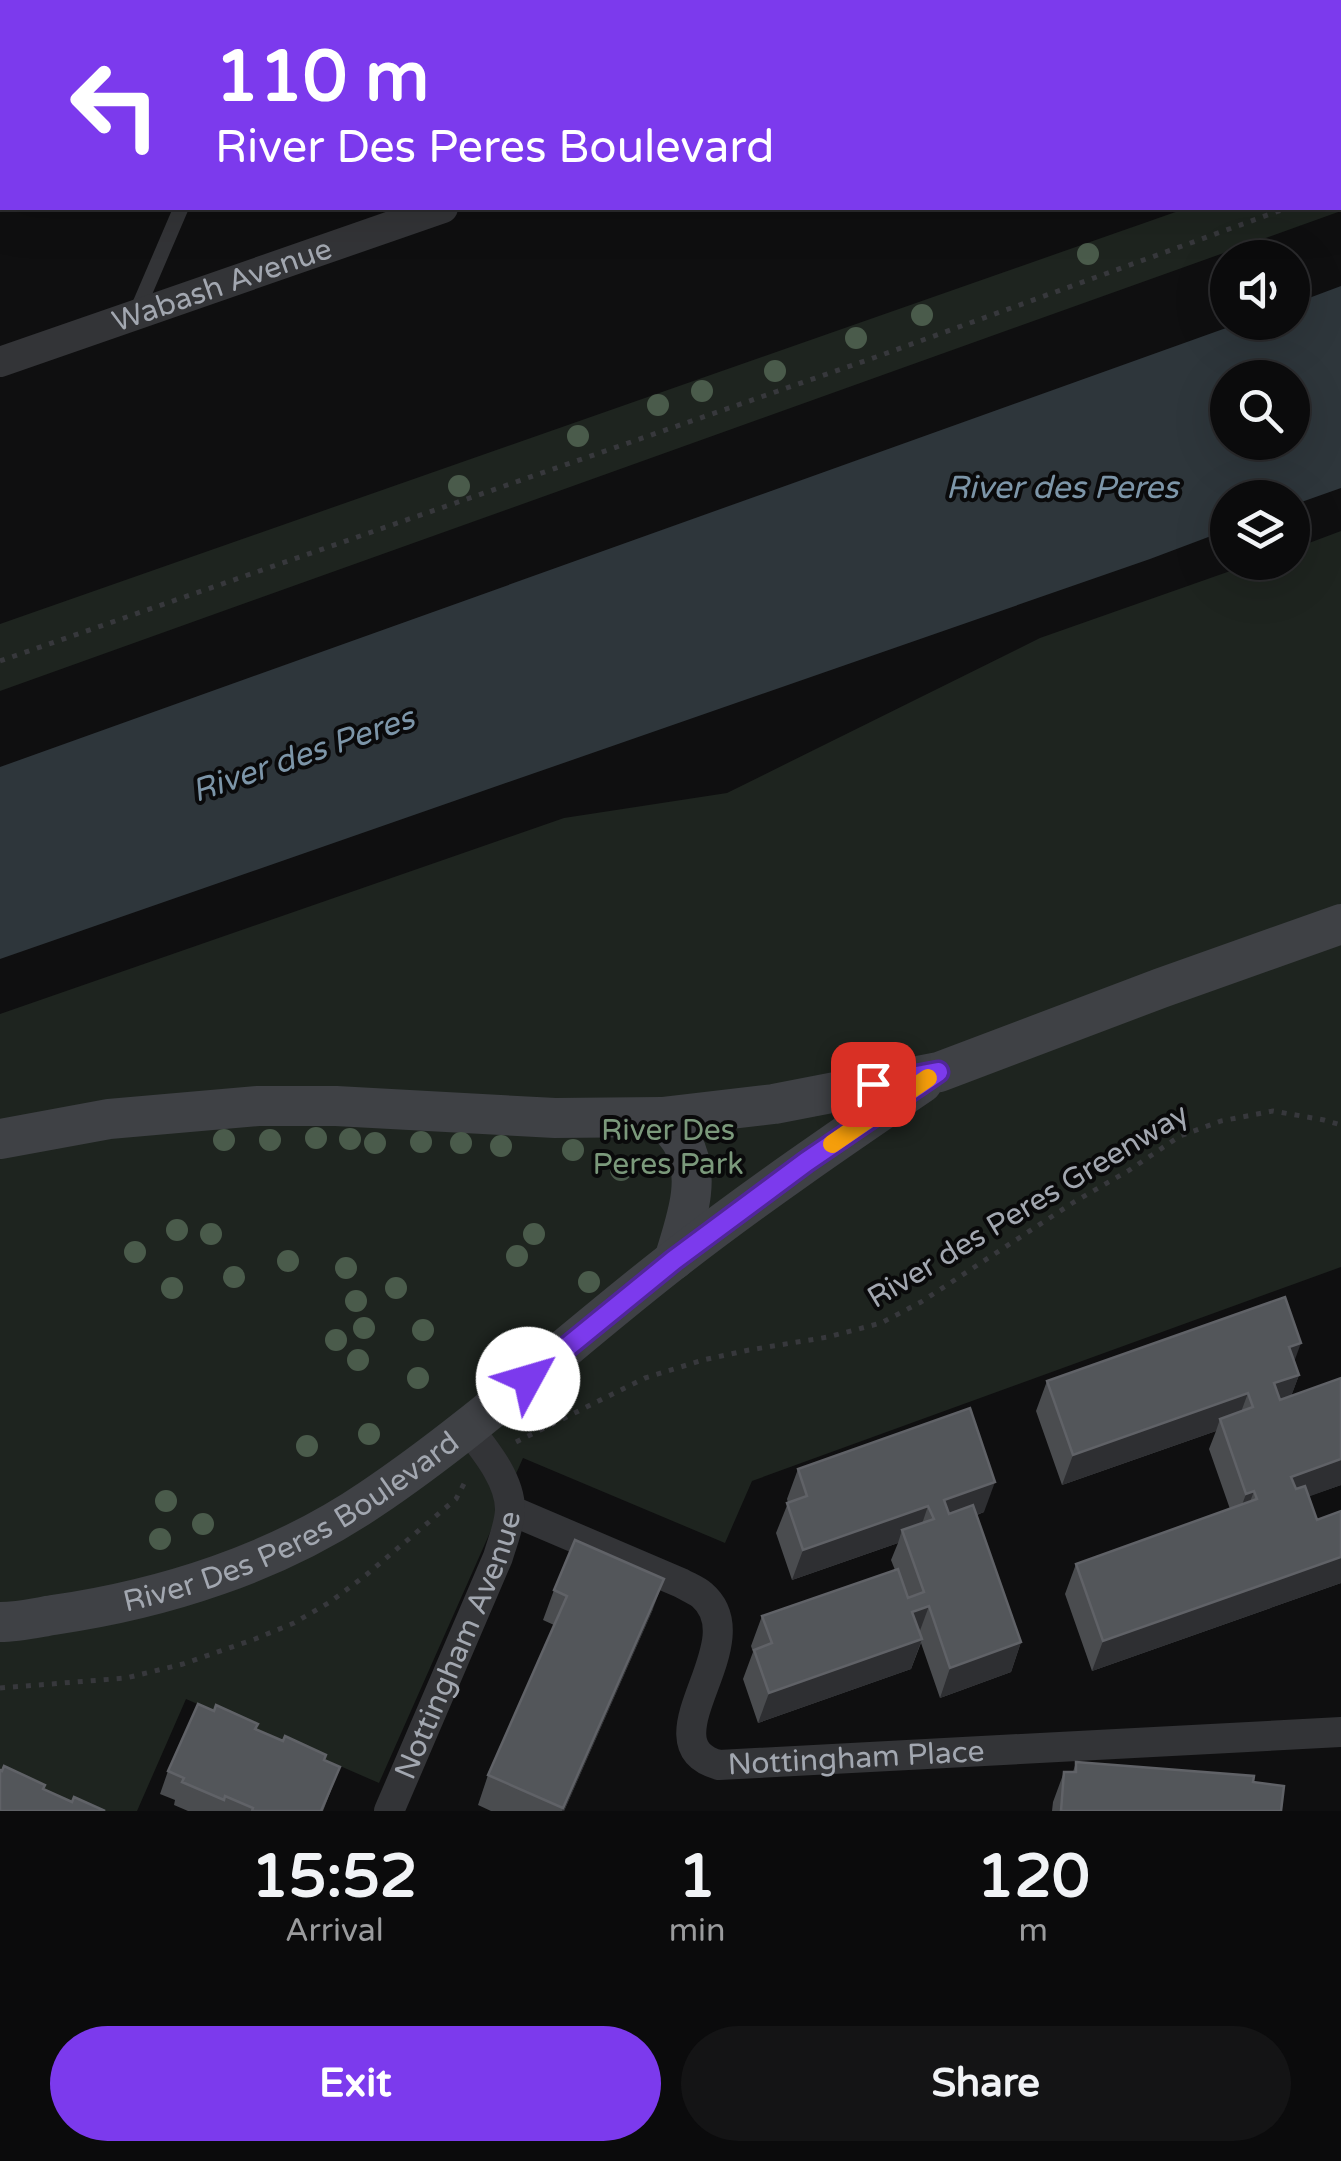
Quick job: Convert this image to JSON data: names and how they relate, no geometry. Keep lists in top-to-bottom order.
{
  "streets": {
    "main road": ["River Des Peres Boulevard"],
    "street": ["Wabash Avenue", "Nottingham Avenue", "Nottingham Place"],
    "path": ["River des Peres Greenway"]
  },
  "crossings": [
    ["River Des Peres Boulevard", "Nottingham Avenue"],
    ["Nottingham Avenue", "Nottingham Place"]
  ],
  "water": ["River des Peres"],
  "parks": ["River Des Peres Park"],
  "page": {
    "turn": ["110 m", "River Des Peres Boulevard"],
    "eta": [
      "15:52",
      "Arrival",
      "1",
      "min",
      "120",
      "m"
    ],
    "buttons": ["Exit", "Share"]
  }
}
